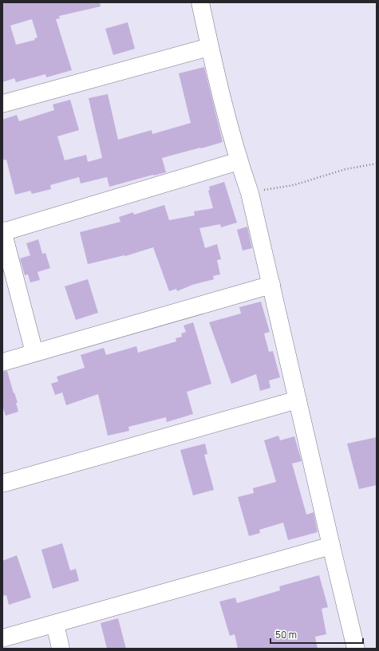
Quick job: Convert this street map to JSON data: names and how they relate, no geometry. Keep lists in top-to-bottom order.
{
  "scale_bar": "50 m"
}
